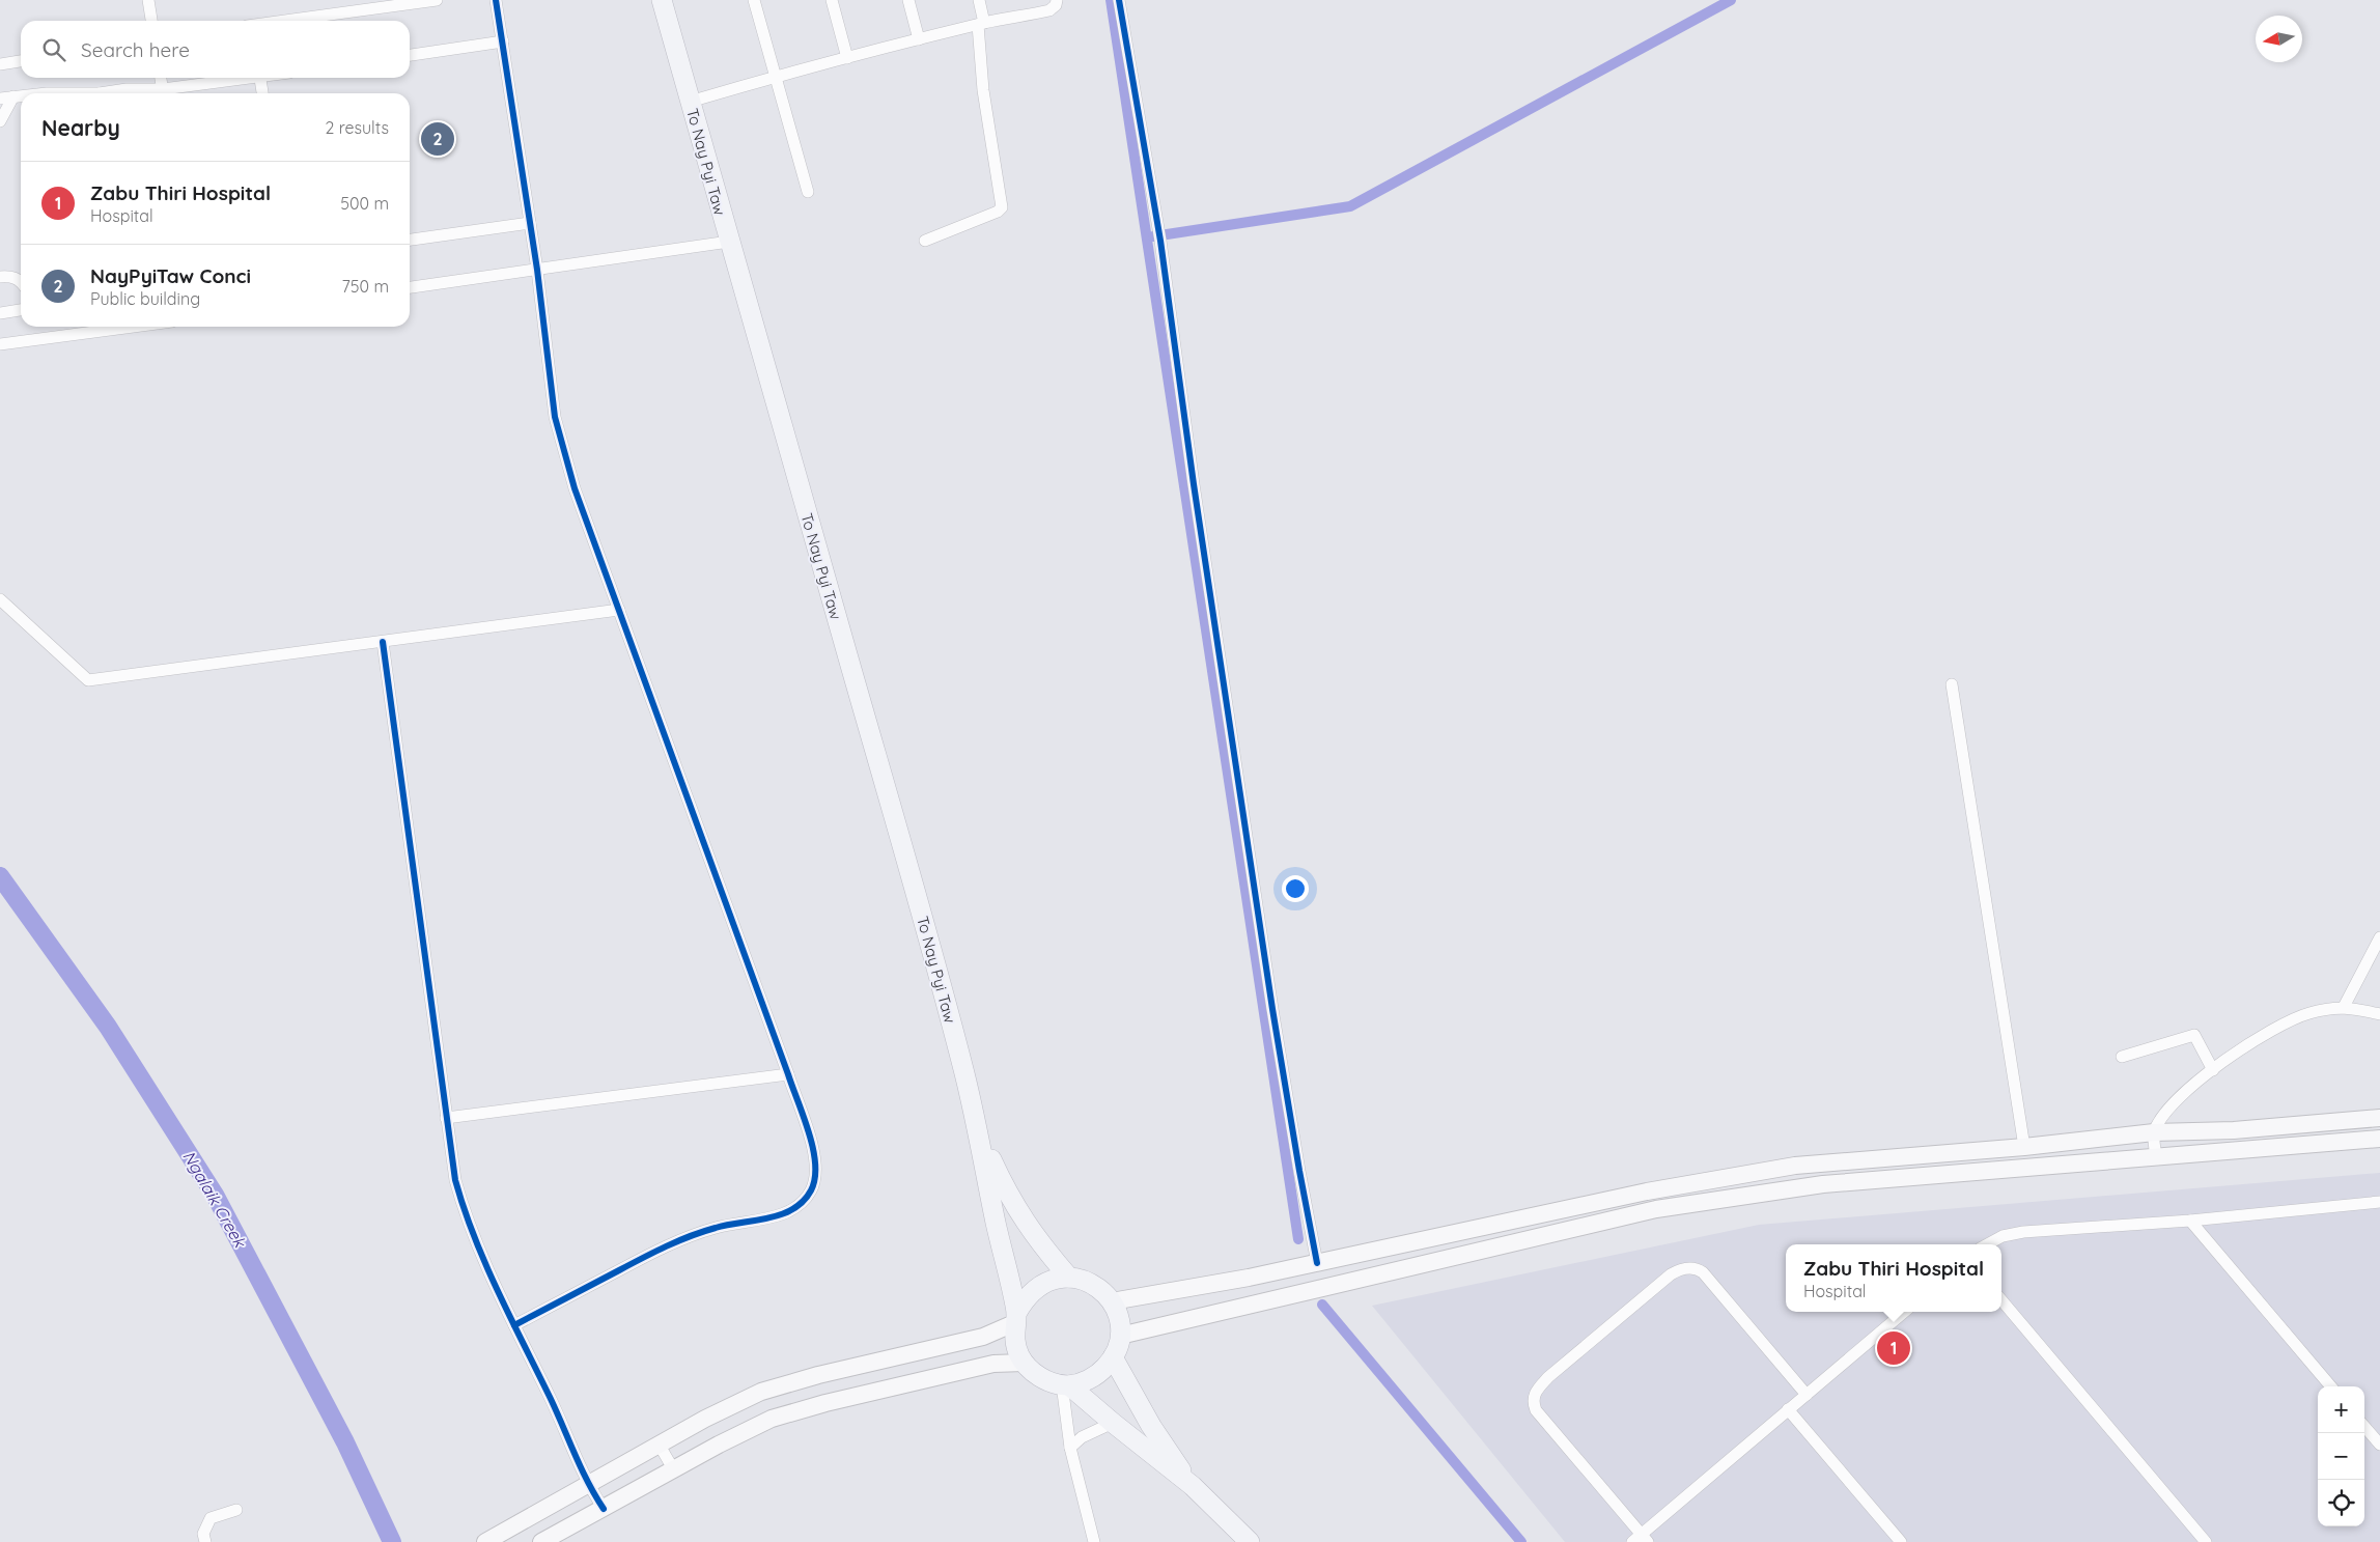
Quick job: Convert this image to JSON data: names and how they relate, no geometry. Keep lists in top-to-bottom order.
{
  "streets": {
    "main road": ["To Nay Pyi Taw"]
  },
  "water": ["Ngalaik Creek"],
  "north": "left",
  "page": {
    "search": "Search here",
    "heading": ["Nearby", "2 results"],
    "pins": ["2", "1"],
    "list": [
      {
        "mark": "1",
        "name": "Zabu Thiri Hospital",
        "note": "Hospital",
        "value": "500 m"
      },
      {
        "mark": "2",
        "name": "NayPyiTaw Conci",
        "note": "Public building",
        "value": "750 m"
      }
    ],
    "popup": ["Zabu Thiri Hospital", "Hospital"],
    "map_buttons": ["+", "−"]
  }
}
